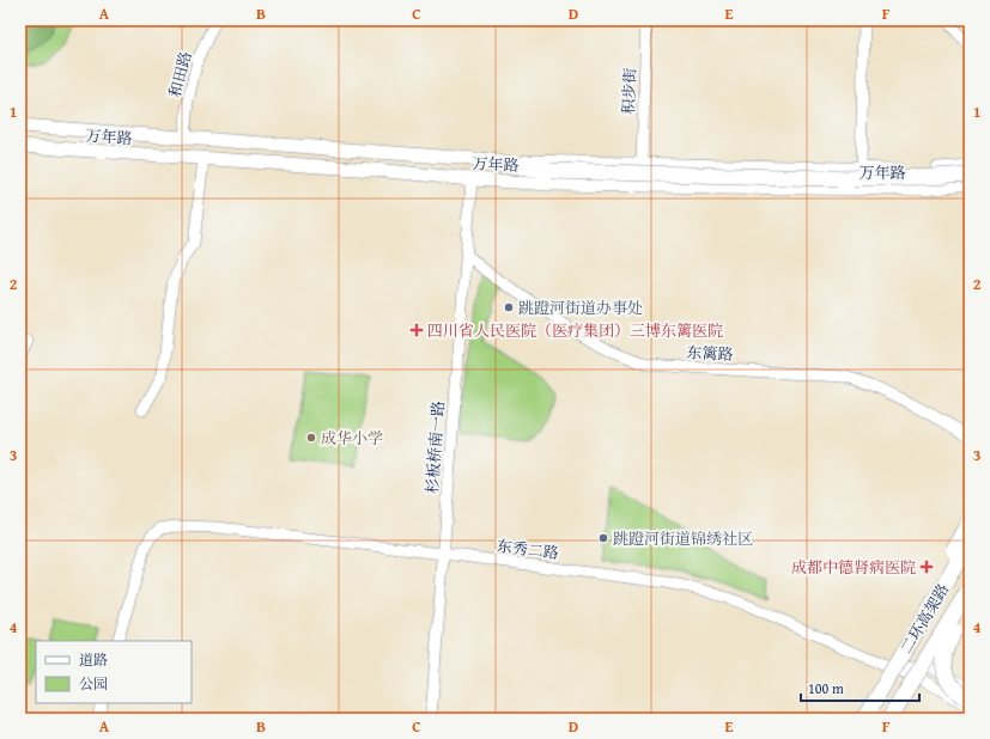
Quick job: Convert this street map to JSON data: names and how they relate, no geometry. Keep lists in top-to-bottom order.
{
  "streets": {
    "highway": ["二环高架路"],
    "main road": ["万年路"],
    "street": [
      "和田路",
      "积步街",
      "东篱路",
      "杉板桥南一路",
      "东秀二路"
    ]
  },
  "crossings": [
    ["和田路", "万年路"],
    ["积步街", "万年路"],
    ["万年路", "杉板桥南一路"],
    ["东篱路", "杉板桥南一路"],
    ["杉板桥南一路", "东秀二路"],
    ["东秀二路", "二环高架路"]
  ],
  "places": {
    "other": ["跳蹬河街道办事处", "成华小学", "跳蹬河街道锦绣社区"],
    "health": ["四川省人民医院（医疗集团）三博东篱医院", "成都中德肾病医院"]
  },
  "legend": ["道路", "公园"],
  "scale_bar": "100 m",
  "grid": {
    "columns": [
      "A",
      "B",
      "C",
      "D",
      "E",
      "F"
    ],
    "rows": [
      "1",
      "2",
      "3",
      "4"
    ]
  }
}
